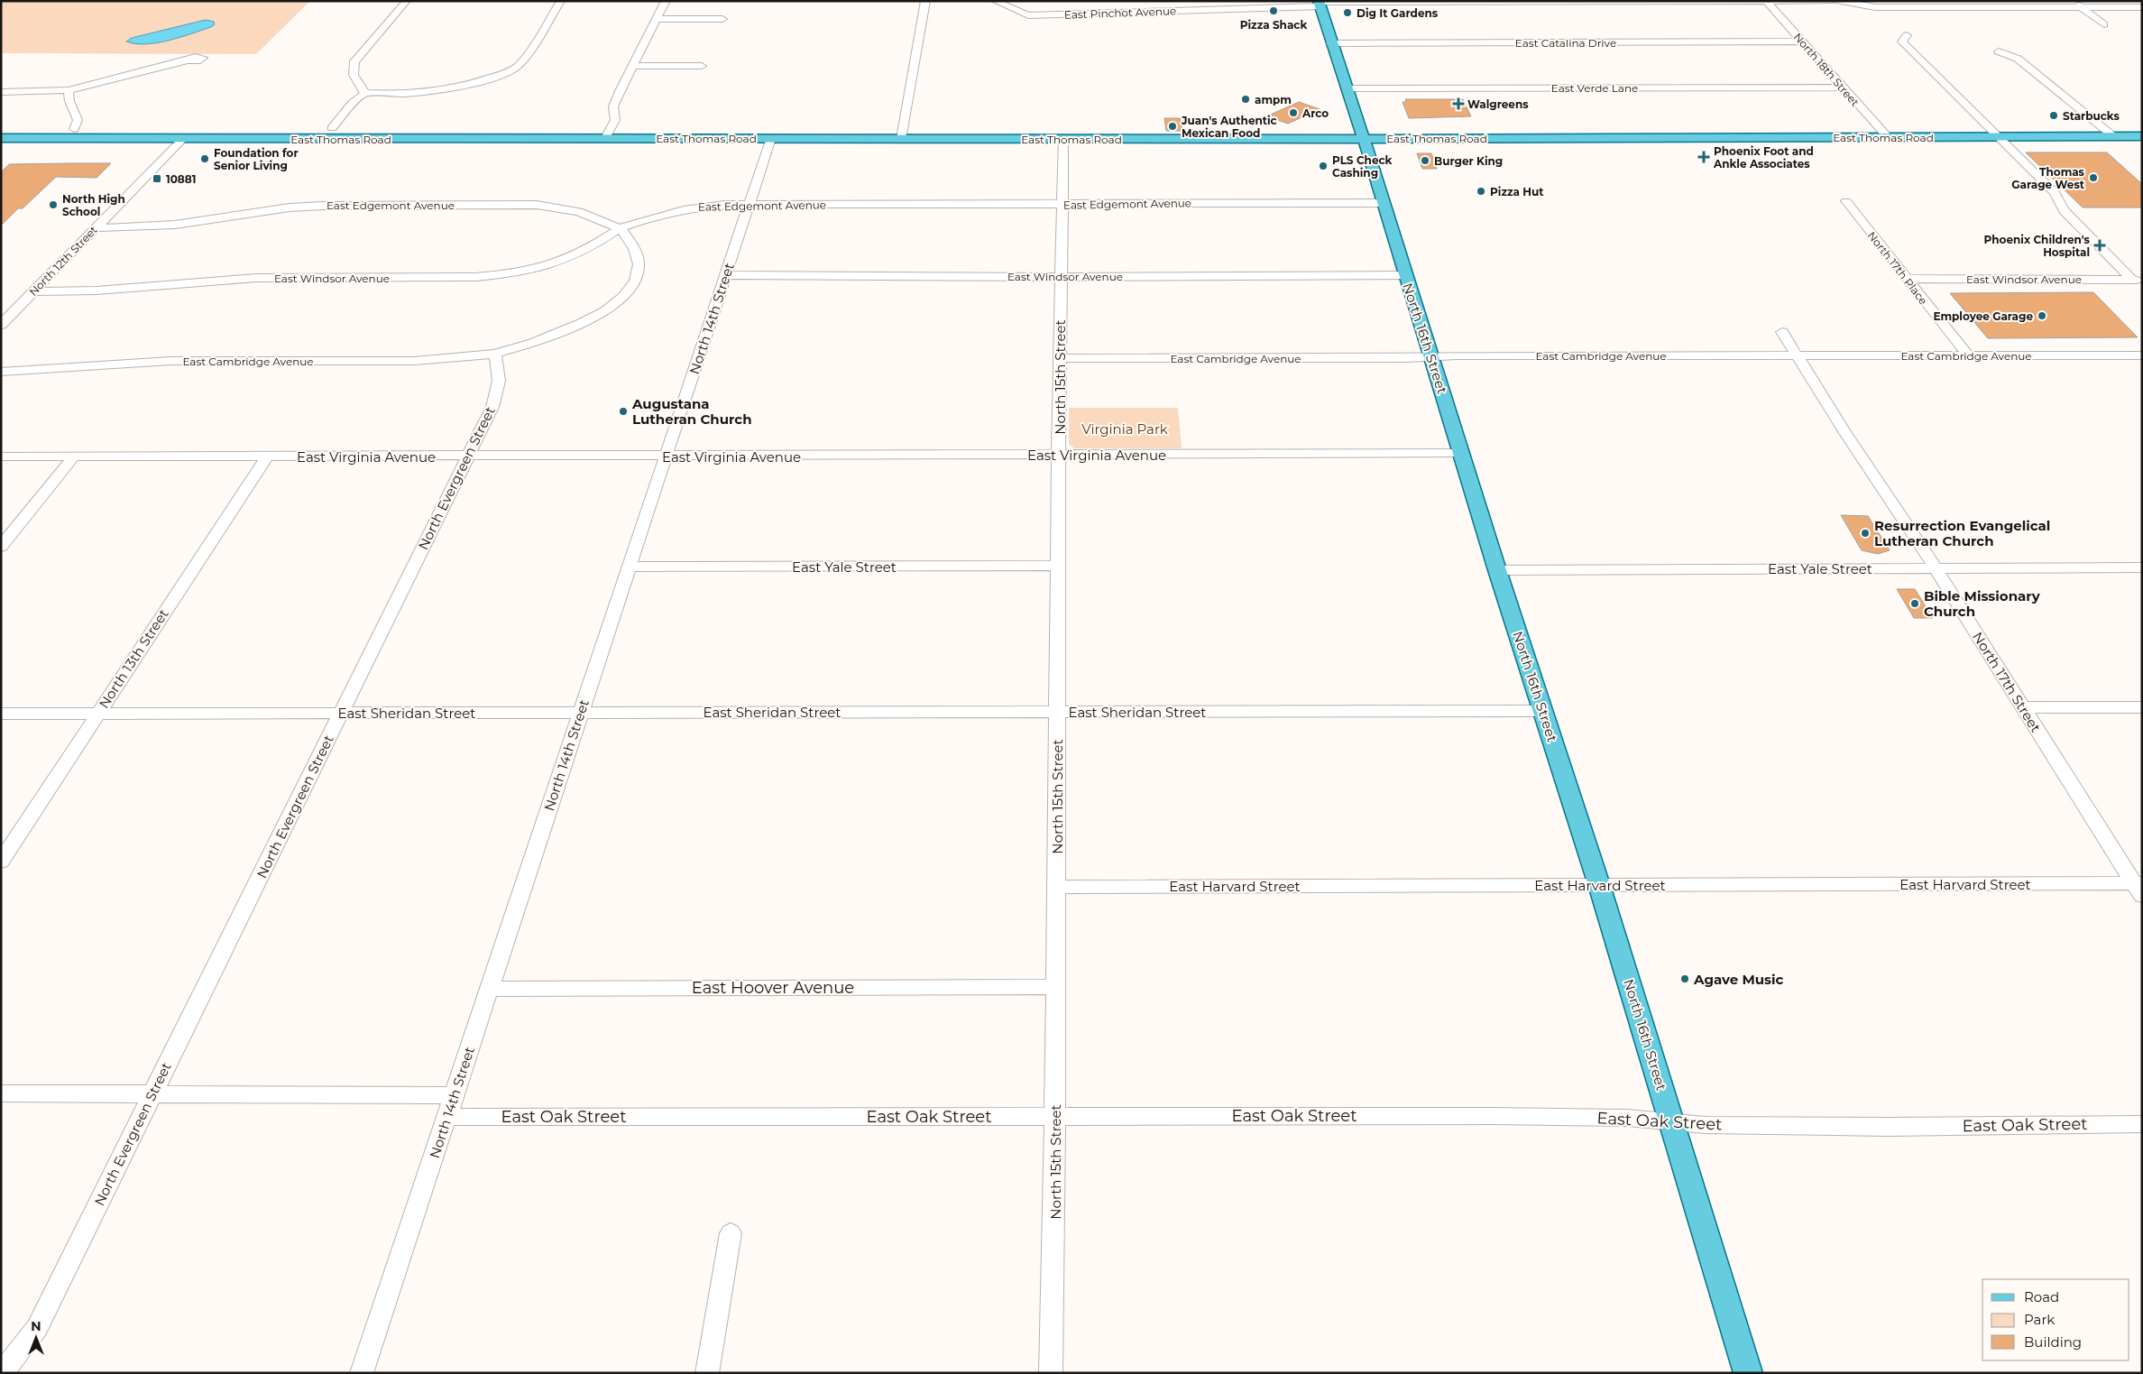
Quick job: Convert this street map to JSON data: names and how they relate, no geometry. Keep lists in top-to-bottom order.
{
  "streets": {
    "main road": ["East Thomas Road", "North 16th Street"],
    "street": [
      "East Pinchot Avenue",
      "East Catalina Drive",
      "North 18th Street",
      "East Verde Lane",
      "East Edgemont Avenue",
      "North 12th Street",
      "North 17th Place",
      "East Windsor Avenue",
      "North 14th Street",
      "East Cambridge Avenue",
      "North 15th Street",
      "East Virginia Avenue",
      "North Evergreen Street",
      "East Yale Street",
      "North 13th Street",
      "North 17th Street",
      "East Sheridan Street",
      "East Harvard Street",
      "East Hoover Avenue",
      "East Oak Street"
    ]
  },
  "crossings": [
    ["East Pinchot Avenue", "North 18th Street"],
    ["East Pinchot Avenue", "North 16th Street"],
    ["East Catalina Drive", "North 18th Street"],
    ["East Catalina Drive", "North 16th Street"],
    ["North 18th Street", "East Verde Lane"],
    ["North 18th Street", "East Thomas Road"],
    ["East Verde Lane", "North 16th Street"],
    ["East Thomas Road", "North 12th Street"],
    ["East Thomas Road", "North 14th Street"],
    ["East Thomas Road", "North 16th Street"],
    ["East Thomas Road", "North 15th Street"],
    ["East Edgemont Avenue", "North 12th Street"],
    ["East Edgemont Avenue", "East Windsor Avenue"],
    ["East Edgemont Avenue", "North 14th Street"],
    ["East Edgemont Avenue", "North 16th Street"],
    ["East Edgemont Avenue", "North 15th Street"],
    ["North 12th Street", "East Windsor Avenue"],
    ["North 17th Place", "East Windsor Avenue"],
    ["North 17th Place", "East Cambridge Avenue"],
    ["East Windsor Avenue", "North 14th Street"],
    ["East Windsor Avenue", "North 16th Street"],
    ["East Windsor Avenue", "North 15th Street"],
    ["North 14th Street", "East Virginia Avenue"],
    ["North 14th Street", "East Yale Street"],
    ["North 14th Street", "East Sheridan Street"],
    ["North 14th Street", "East Hoover Avenue"],
    ["North 14th Street", "East Oak Street"],
    ["North 16th Street", "East Cambridge Avenue"],
    ["North 16th Street", "East Virginia Avenue"],
    ["North 16th Street", "East Yale Street"],
    ["North 16th Street", "East Sheridan Street"],
    ["North 16th Street", "East Harvard Street"],
    ["North 16th Street", "East Oak Street"],
    ["East Cambridge Avenue", "North 15th Street"],
    ["East Cambridge Avenue", "North Evergreen Street"],
    ["East Cambridge Avenue", "North 17th Street"],
    ["North 15th Street", "East Virginia Avenue"],
    ["North 15th Street", "East Yale Street"],
    ["North 15th Street", "East Sheridan Street"],
    ["North 15th Street", "East Harvard Street"],
    ["North 15th Street", "East Hoover Avenue"],
    ["North 15th Street", "East Oak Street"],
    ["East Virginia Avenue", "North Evergreen Street"],
    ["East Virginia Avenue", "North 13th Street"],
    ["North Evergreen Street", "East Sheridan Street"],
    ["East Yale Street", "North 17th Street"],
    ["North 13th Street", "East Sheridan Street"],
    ["North 17th Street", "East Harvard Street"]
  ],
  "parks": ["Virginia Park"],
  "places": {
    "other": [
      "Pizza Shack",
      "Dig It Gardens",
      "ampm",
      "Arco",
      "Starbucks",
      "Juan's Authentic Mexican Food",
      "Foundation for Senior Living",
      "Burger King",
      "PLS Check Cashing",
      "Thomas Garage West",
      "Pizza Hut",
      "North High School",
      "Employee Garage",
      "Augustana Lutheran Church",
      "Resurrection Evangelical Lutheran Church",
      "Bible Missionary Church",
      "Agave Music"
    ],
    "health": ["Walgreens", "Phoenix Foot and Ankle Associates", "Phoenix Children's Hospital"],
    "transit": ["10881"]
  },
  "legend": ["Road", "Park", "Building"],
  "north": "top"
}
